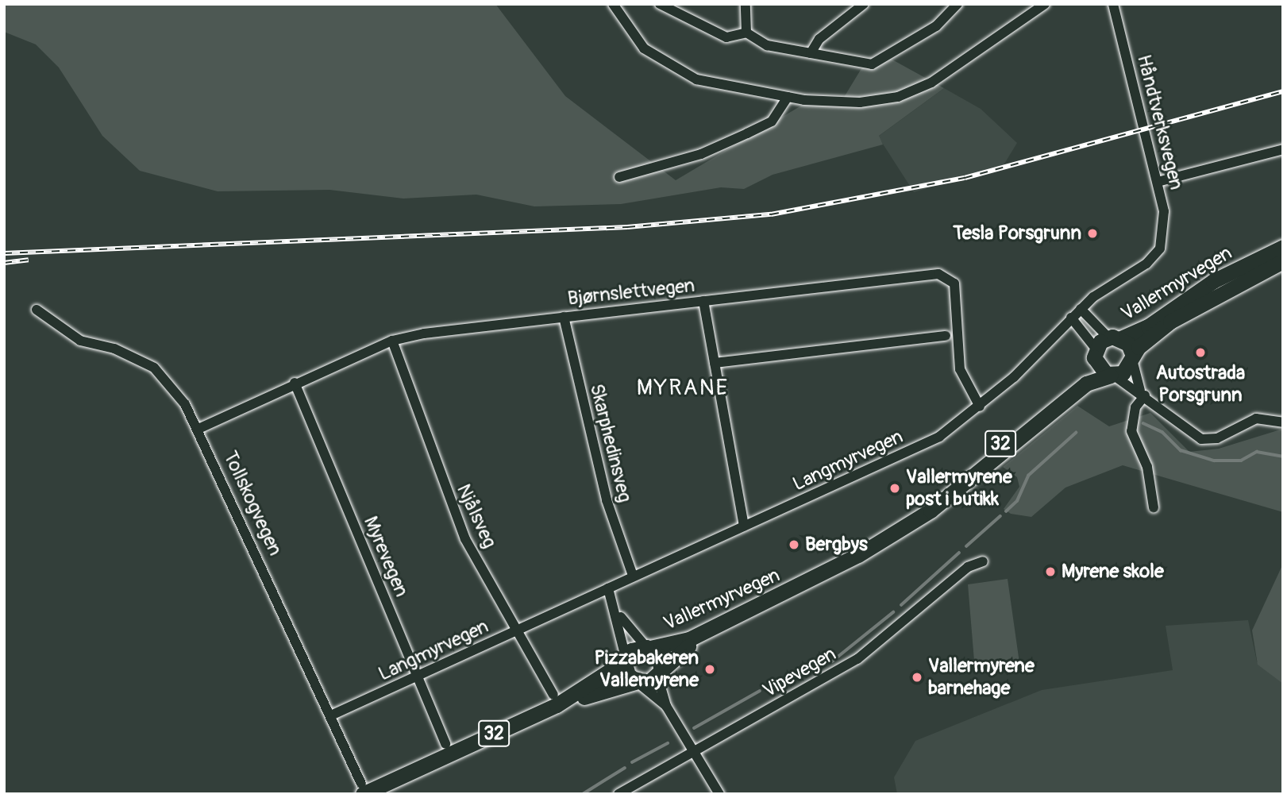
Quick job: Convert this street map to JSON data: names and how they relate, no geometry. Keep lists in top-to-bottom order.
{
  "streets": {
    "main road": ["Vallermyrvegen", "32"],
    "street": [
      "Håndtverksvegen",
      "Bjørnslettvegen",
      "Skarphedinsveg",
      "Langmyrvegen",
      "Tollskogvegen",
      "Njålsveg",
      "Myrevegen",
      "Vipevegen"
    ]
  },
  "crossings": [
    ["Håndtverksvegen", "Langmyrvegen"],
    ["Vallermyrvegen", "32"],
    ["Bjørnslettvegen", "Skarphedinsveg"],
    ["Bjørnslettvegen", "Langmyrvegen"],
    ["Bjørnslettvegen", "Tollskogvegen"],
    ["Bjørnslettvegen", "Njålsveg"],
    ["Bjørnslettvegen", "Myrevegen"],
    ["Skarphedinsveg", "Langmyrvegen"],
    ["32", "Tollskogvegen"],
    ["32", "Njålsveg"],
    ["Langmyrvegen", "Tollskogvegen"],
    ["Langmyrvegen", "Njålsveg"],
    ["Langmyrvegen", "Myrevegen"]
  ],
  "districts": ["MYRANE"],
  "places": [
    "Tesla Porsgrunn",
    "Autostrada Porsgrunn",
    "Vallermyrene post i butikk",
    "Bergbys",
    "Myrene skole",
    "Pizzabakeren Vallemyrene",
    "Vallermyrene barnehage"
  ]
}
